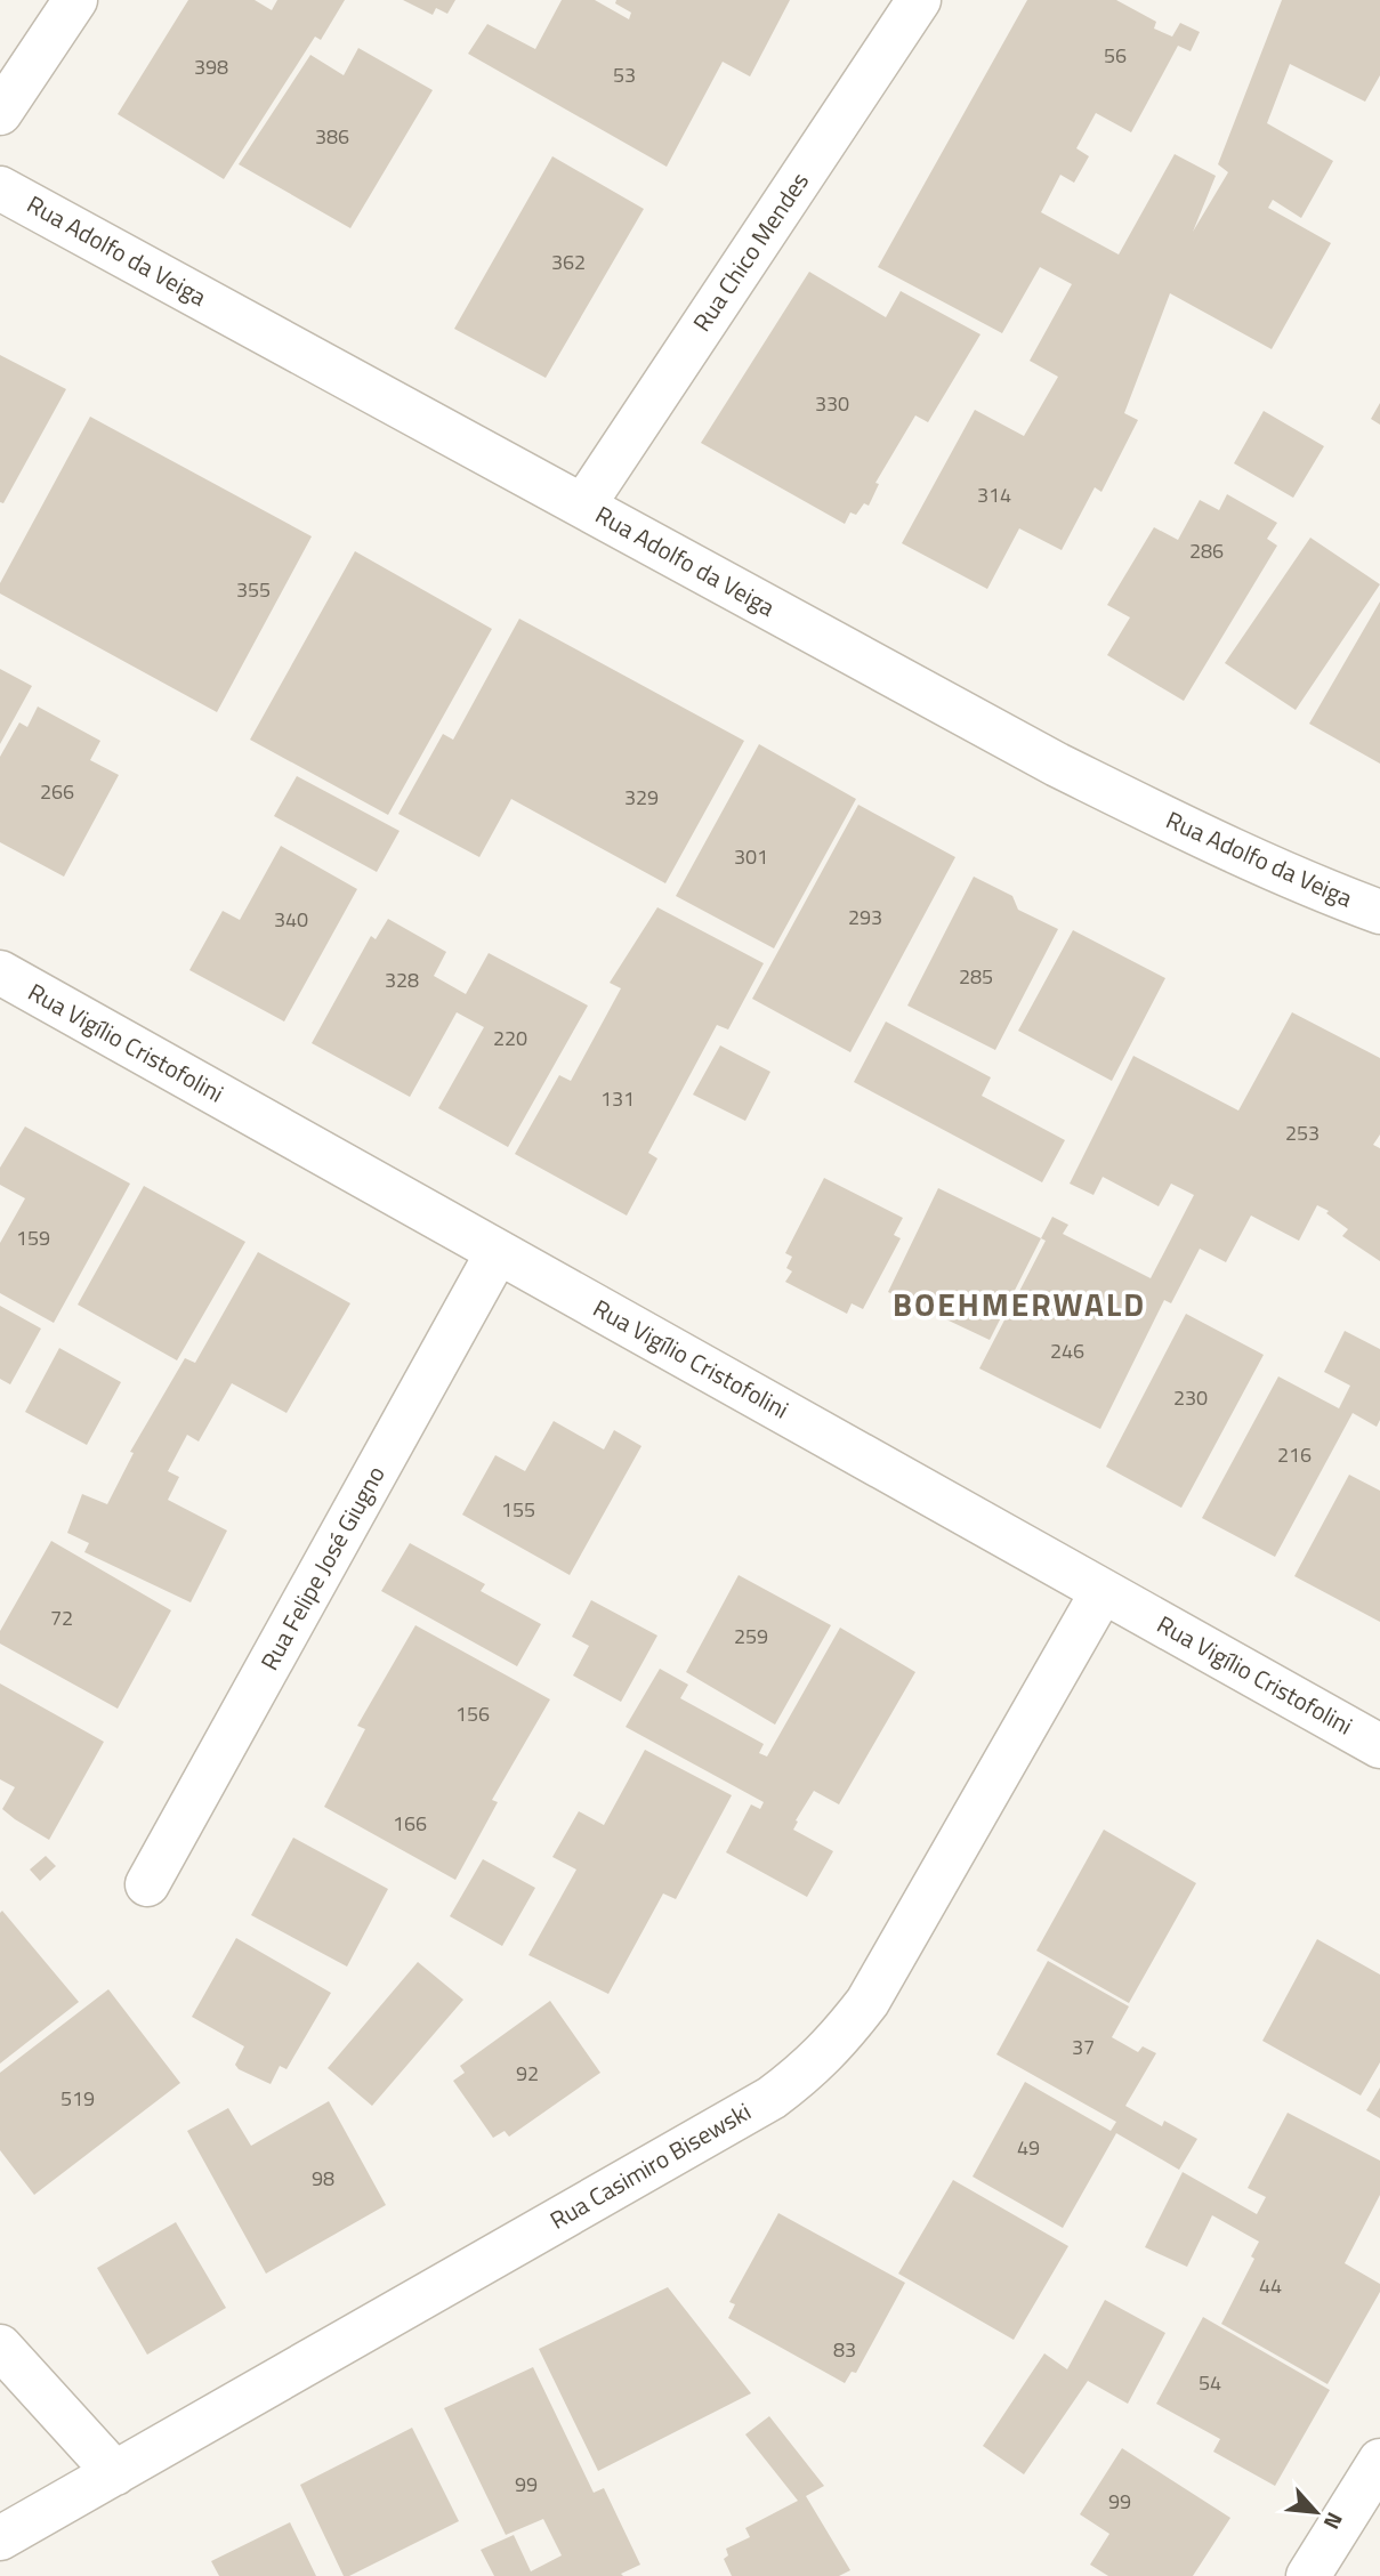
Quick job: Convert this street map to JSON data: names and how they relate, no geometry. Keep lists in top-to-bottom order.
{
  "streets": {
    "street": [
      "Rua Adolfo da Veiga",
      "Rua Chico Mendes",
      "Rua Vigílio Cristofolini",
      "Rua Felipe José Giugno",
      "Rua Casimiro Bisewski"
    ]
  },
  "crossings": [
    ["Rua Adolfo da Veiga", "Rua Chico Mendes"],
    ["Rua Vigílio Cristofolini", "Rua Felipe José Giugno"],
    ["Rua Vigílio Cristofolini", "Rua Casimiro Bisewski"]
  ],
  "districts": ["BOEHMERWALD"],
  "house_numbers": [
    "56",
    "398",
    "53",
    "386",
    "362",
    "330",
    "314",
    "286",
    "355",
    "266",
    "329",
    "301",
    "293",
    "340",
    "285",
    "328",
    "220",
    "131",
    "253",
    "159",
    "246",
    "230",
    "216",
    "155",
    "72",
    "259",
    "156",
    "166",
    "37",
    "92",
    "519",
    "49",
    "98",
    "44",
    "83",
    "54",
    "99",
    "99"
  ],
  "north": "bottom right"
}
